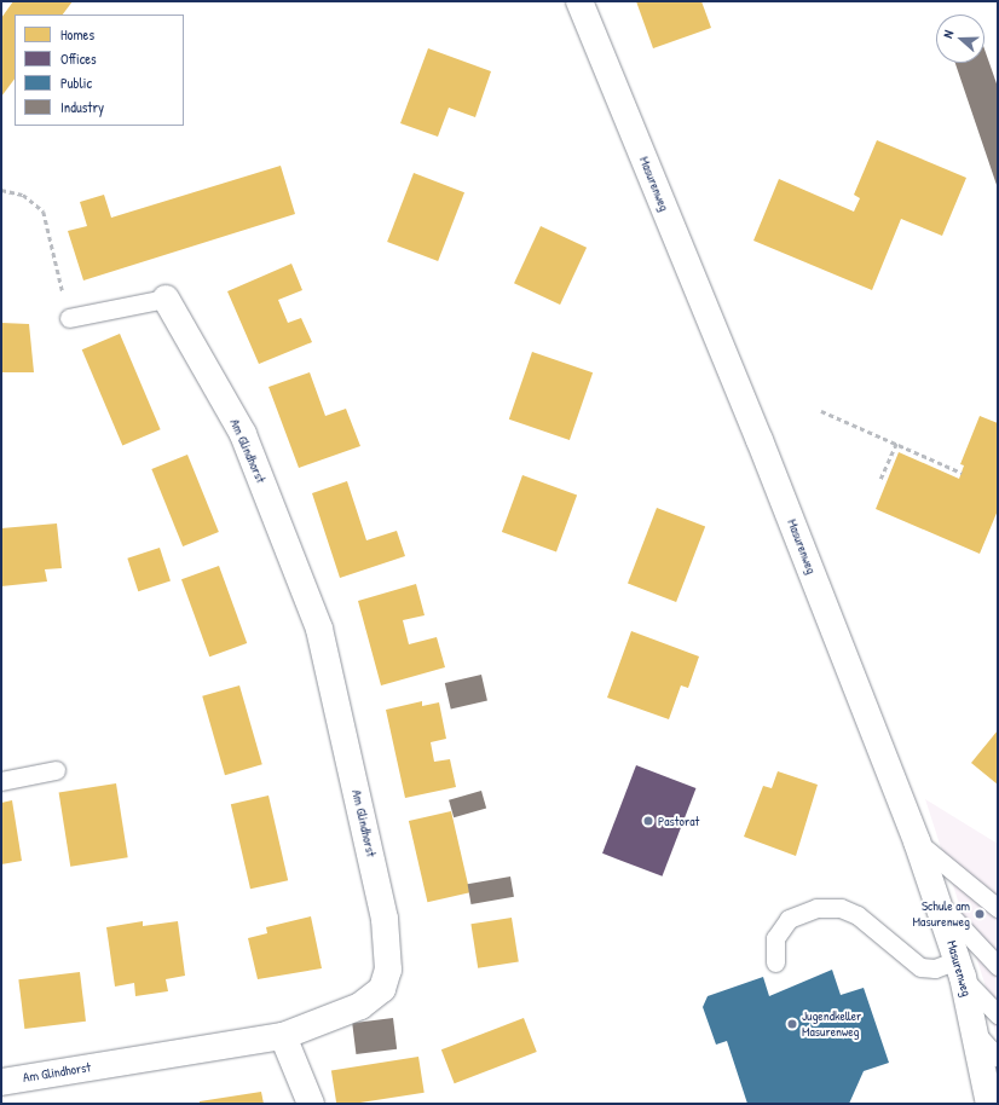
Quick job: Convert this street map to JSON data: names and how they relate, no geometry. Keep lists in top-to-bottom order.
{
  "streets": {
    "street": ["Masurenweg", "Am Glindhorst"]
  },
  "places": ["Pastorat", "Schule am Masurenweg", "Jugendkeller Masurenweg"],
  "legend": [
    "Homes",
    "Offices",
    "Public",
    "Industry"
  ],
  "north": "left"
}
